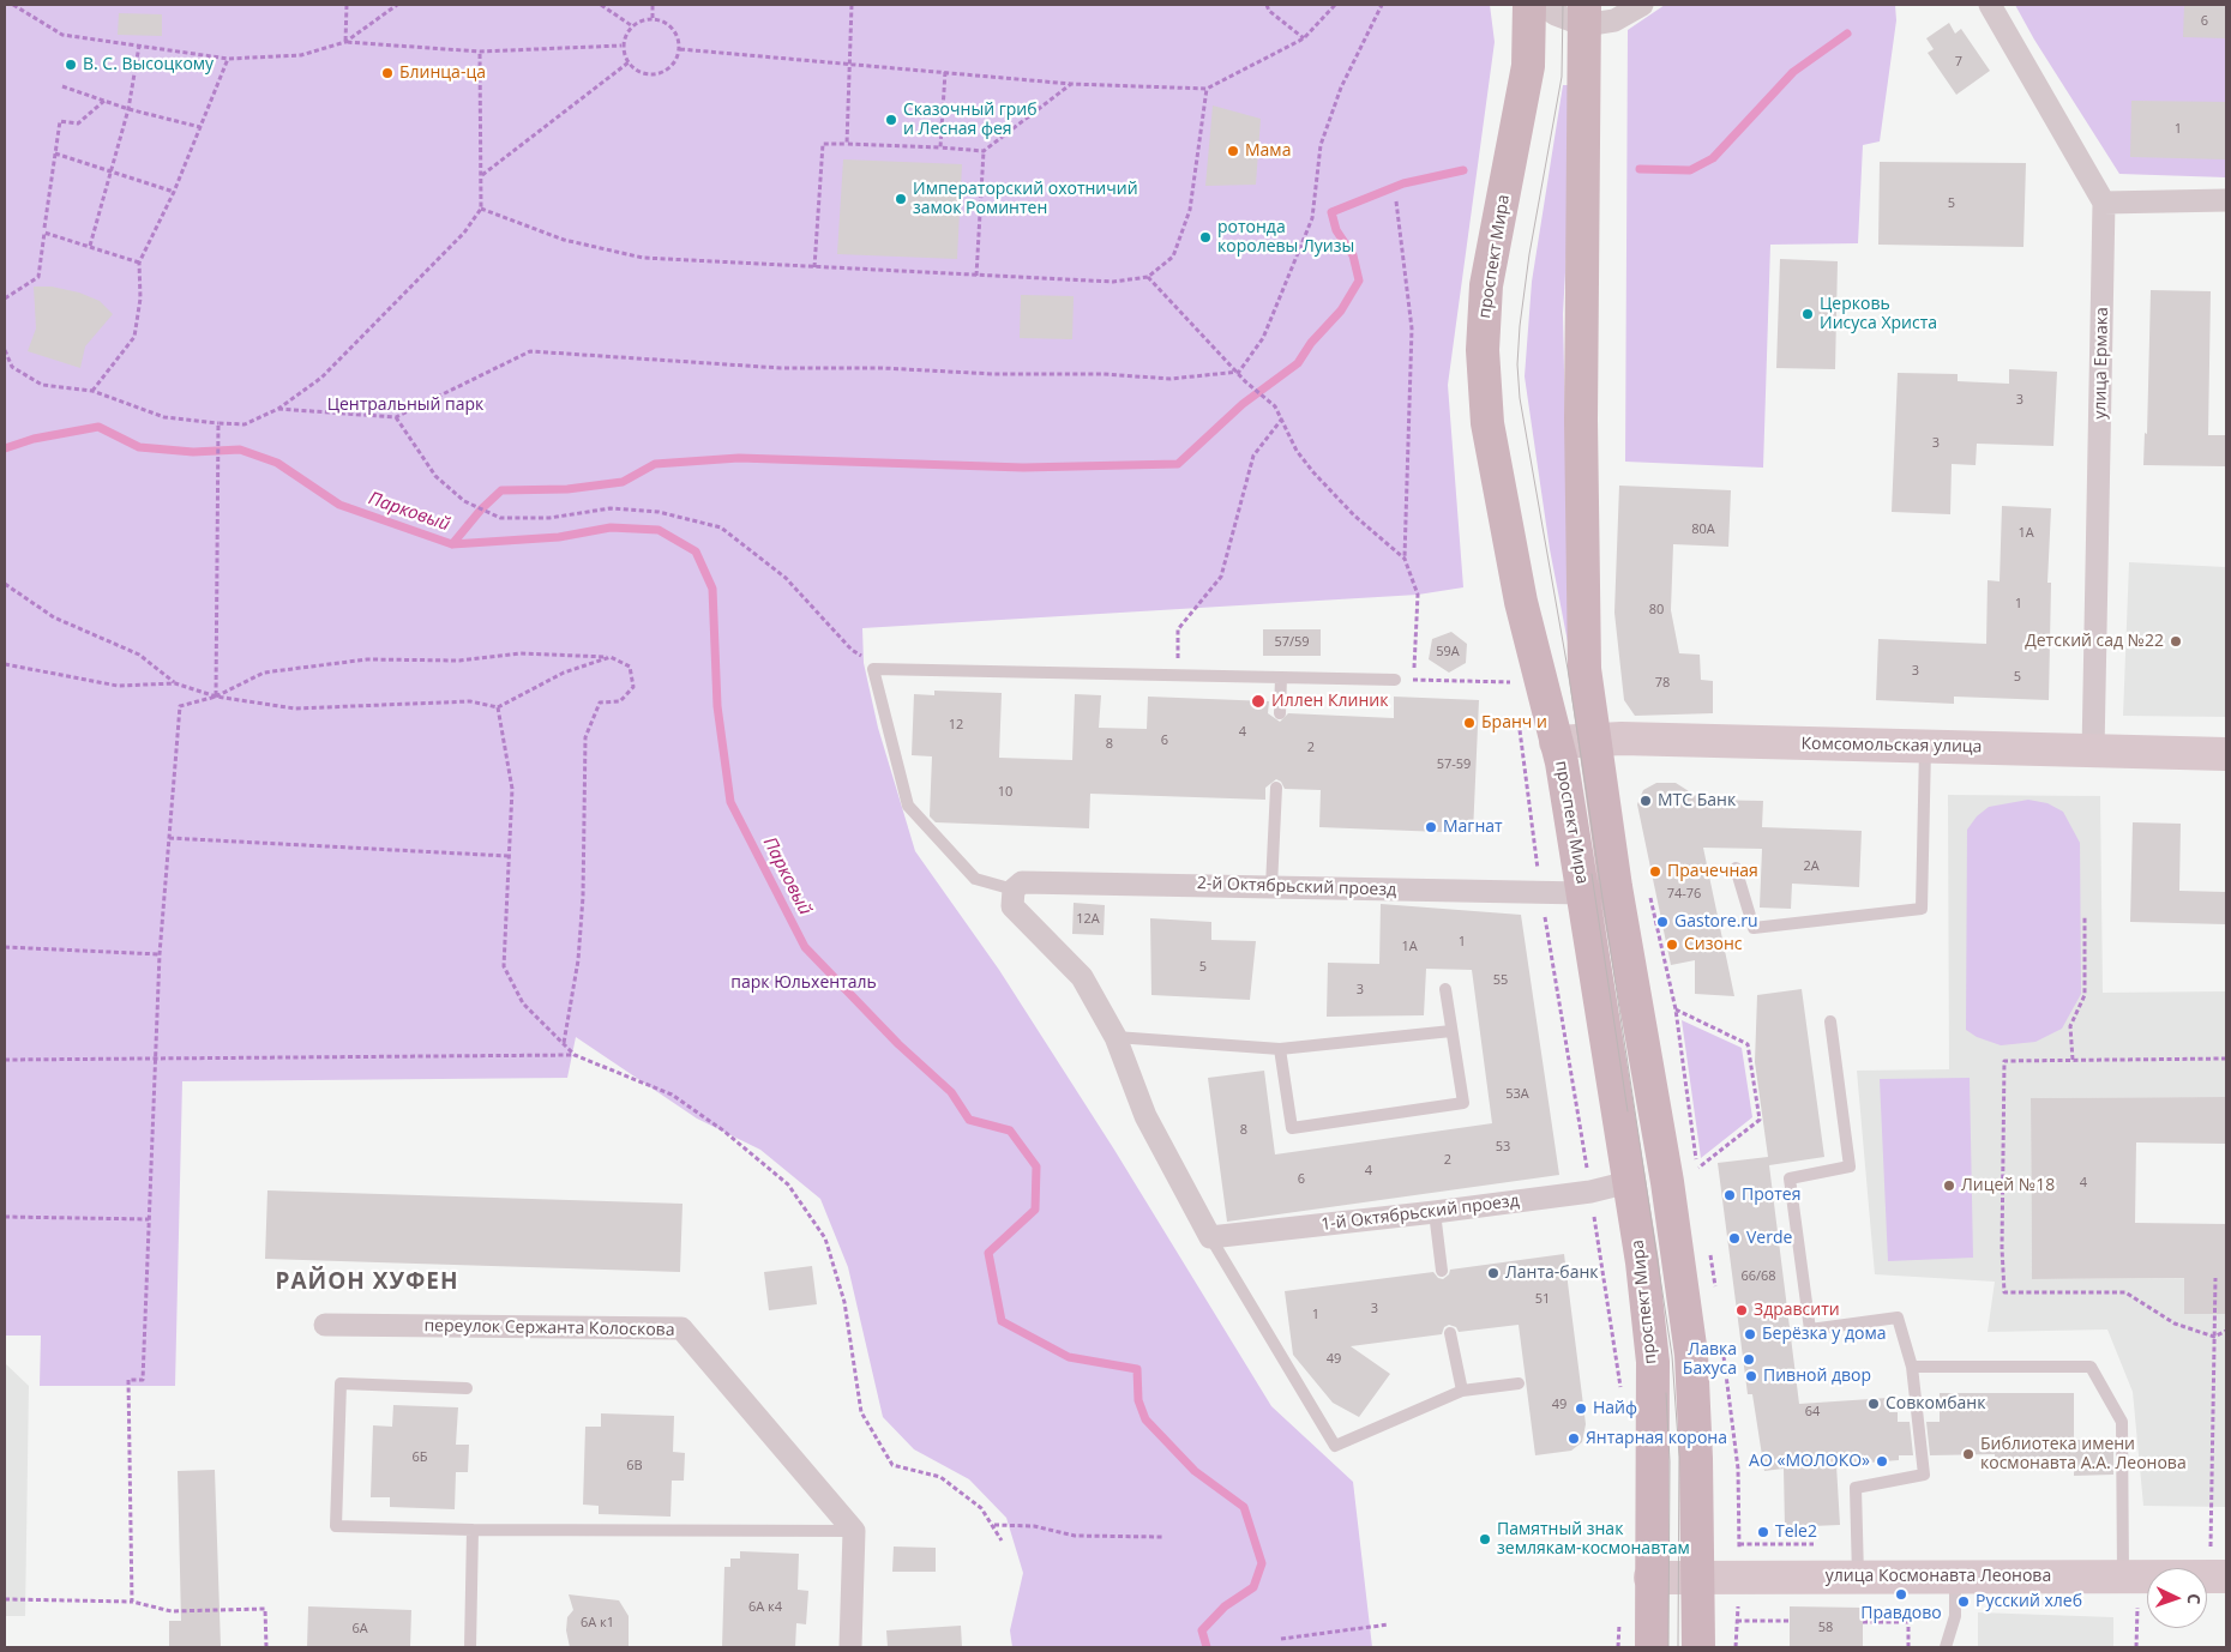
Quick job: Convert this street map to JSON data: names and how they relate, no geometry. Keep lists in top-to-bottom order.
{
  "streets": {
    "main road": ["проспект Мира", "Комсомольская улица", "улица Космонавта Леонова"],
    "street": [
      "улица Ермака",
      "2-й Октябрьский проезд",
      "1-й Октябрьский проезд",
      "переулок Сержанта Колоскова"
    ]
  },
  "crossings": [
    ["проспект Мира", "Комсомольская улица"],
    ["проспект Мира", "2-й Октябрьский проезд"],
    ["проспект Мира", "1-й Октябрьский проезд"],
    ["проспект Мира", "улица Космонавта Леонова"],
    ["улица Ермака", "Комсомольская улица"]
  ],
  "districts": ["РАЙОН ХУФЕН"],
  "water": ["Парковый"],
  "parks": ["Центральный парк", "парк Юльхенталь"],
  "places": [
    "В. С. Высоцкому",
    "Блинца-ца",
    "Сказочный гриб и Лесная фея",
    "Мама",
    "Императорский охотничий замок Роминтен",
    "ротонда королевы Луизы",
    "Церковь Иисуса Христа",
    "Детский сад №22",
    "Иллен Клиник",
    "Бранч и",
    "МТС Банк",
    "Магнат",
    "Прачечная",
    "Gastore.ru",
    "Сизонс",
    "Лицей №18",
    "Протея",
    "Verde",
    "Ланта-банк",
    "Здравсити",
    "Берёзка у дома",
    "Лавка Бахуса",
    "Пивной двор",
    "Совкомбанк",
    "Найф",
    "Янтарная корона",
    "Библиотека имени космонавта А.А. Леонова",
    "АО «МОЛОКО»",
    "Tele2",
    "Памятный знак землякам-космонавтам",
    "Правдово",
    "Русский хлеб"
  ],
  "house_numbers": [
    "6",
    "7",
    "1",
    "5",
    "3",
    "3",
    "80А",
    "1А",
    "1",
    "80",
    "57/59",
    "59А",
    "3",
    "5",
    "78",
    "12",
    "4",
    "6",
    "8",
    "2",
    "57-59",
    "10",
    "2А",
    "74-76",
    "12А",
    "1",
    "1А",
    "5",
    "55",
    "3",
    "53А",
    "8",
    "53",
    "2",
    "4",
    "6",
    "4",
    "66/68",
    "51",
    "3",
    "1",
    "49",
    "49",
    "64",
    "6Б",
    "6В",
    "6А к4",
    "6А к1",
    "58",
    "6А"
  ],
  "north": "right"
}
